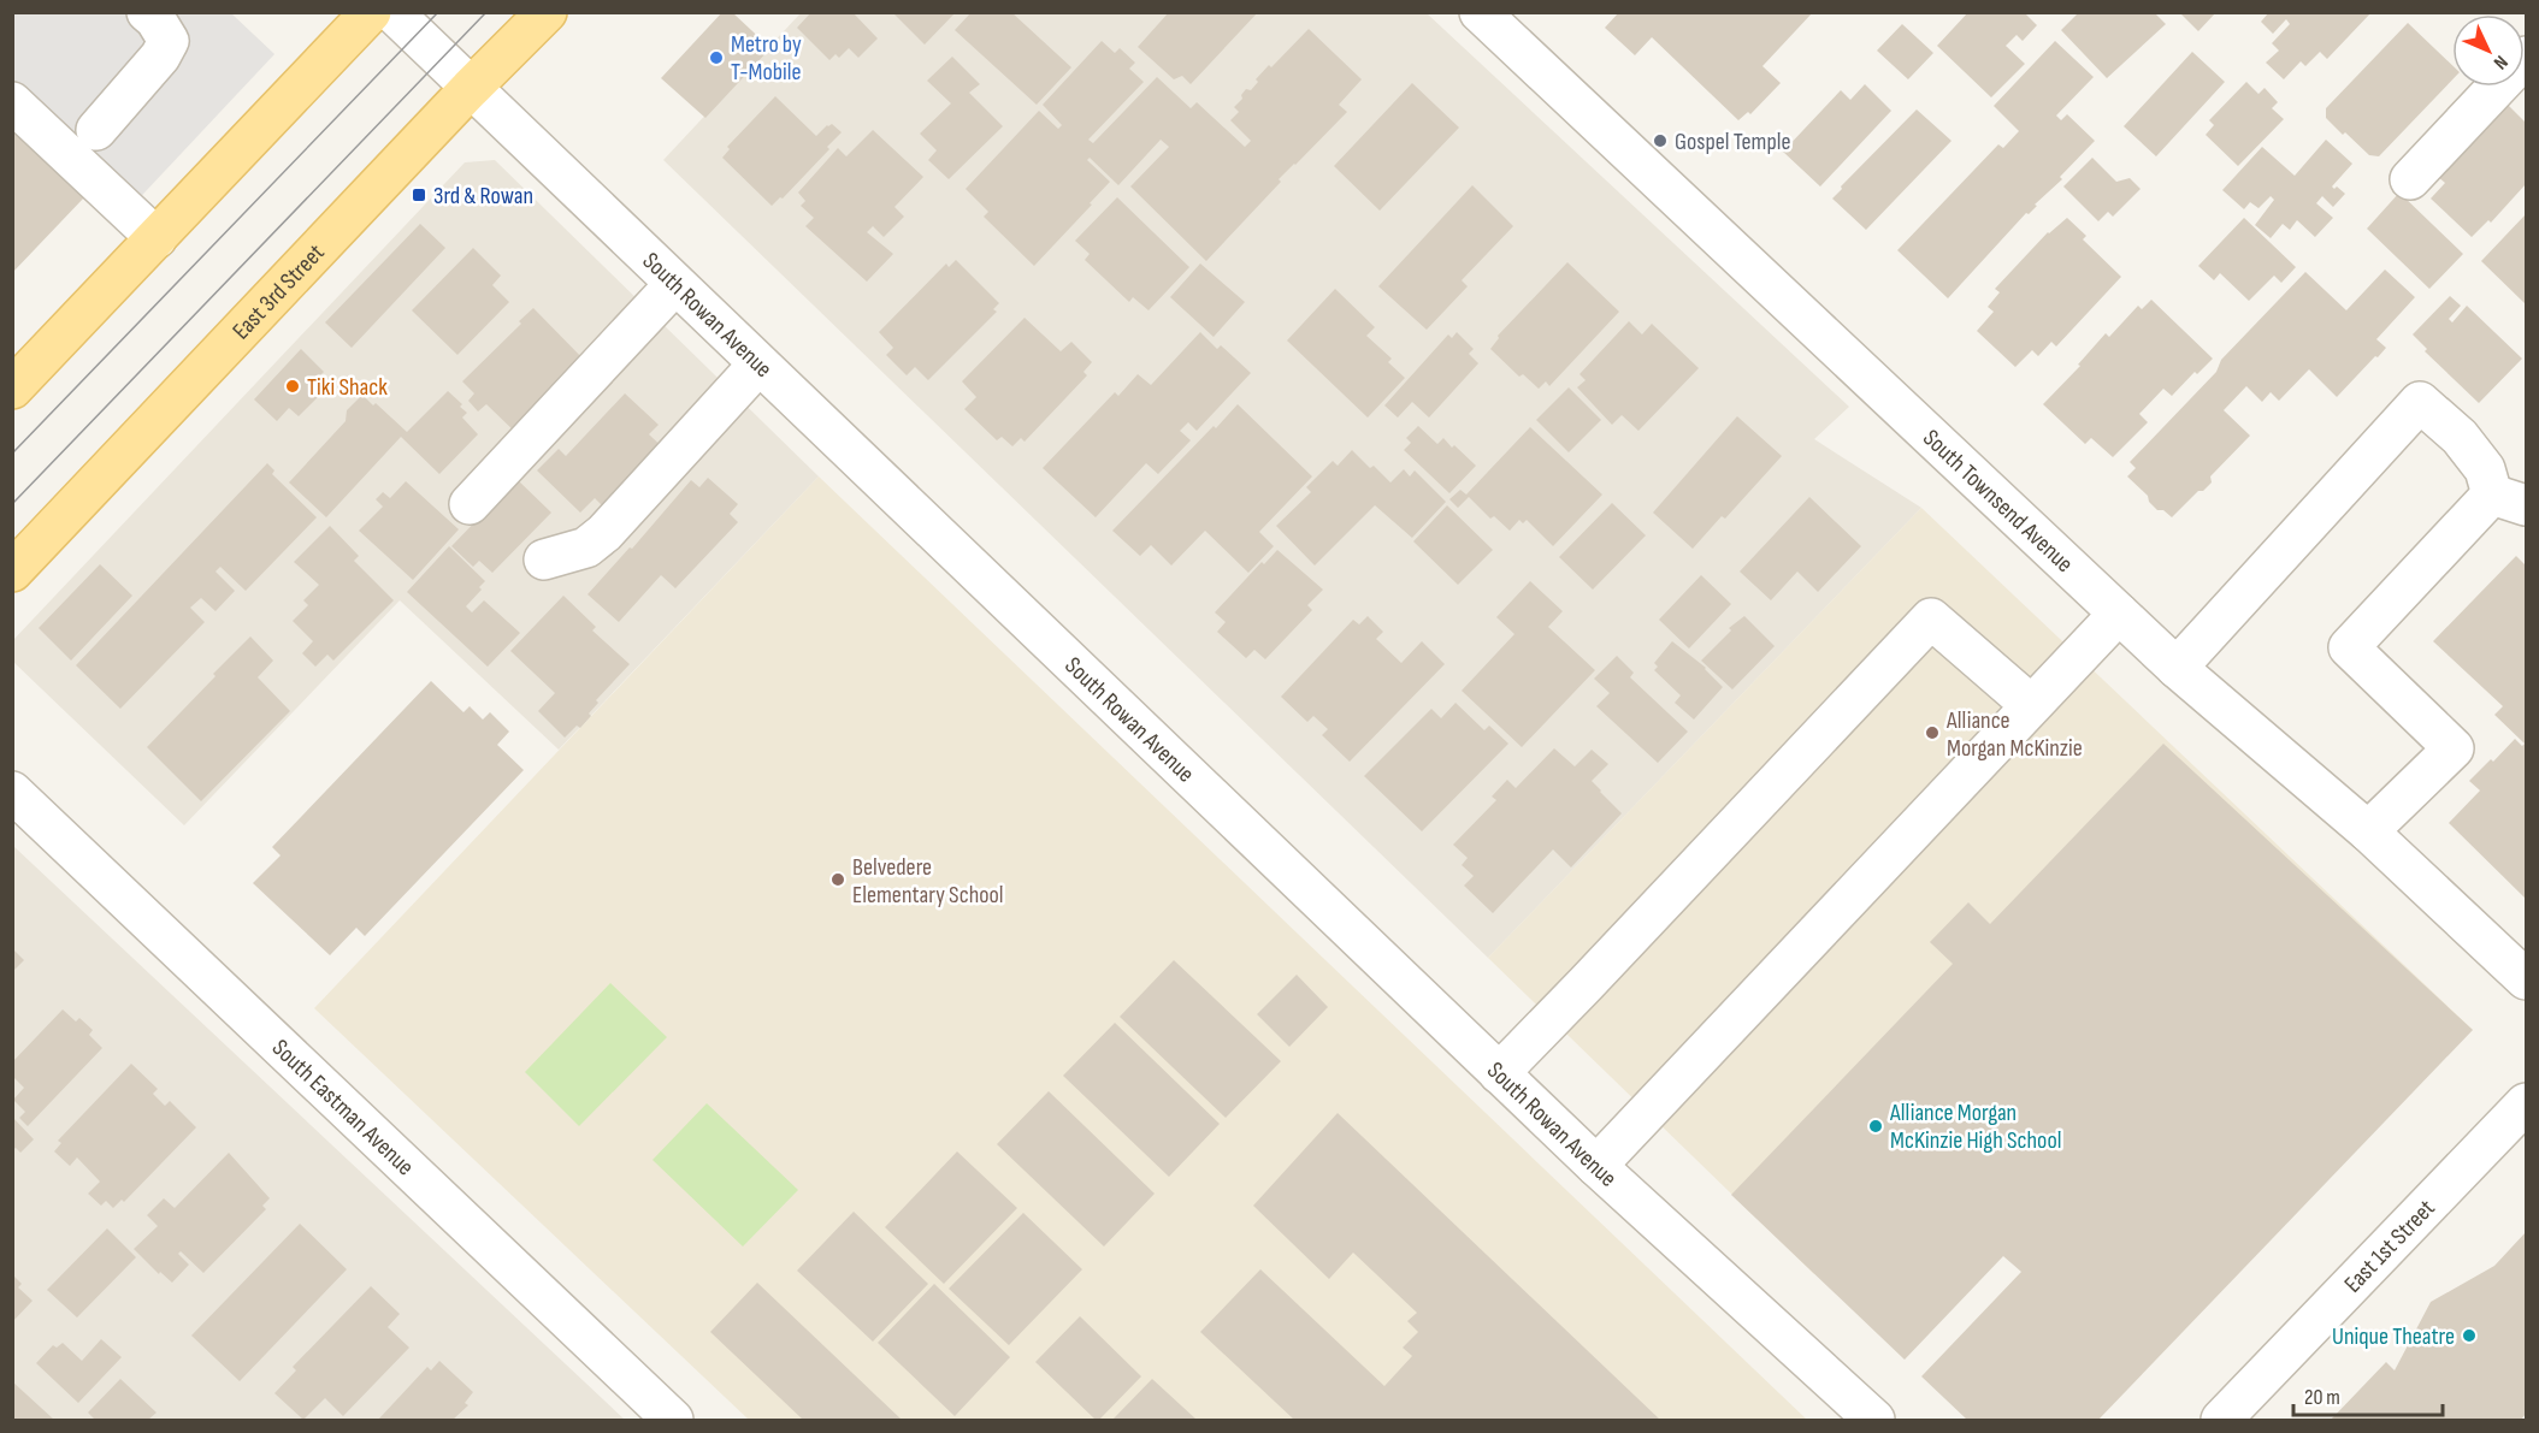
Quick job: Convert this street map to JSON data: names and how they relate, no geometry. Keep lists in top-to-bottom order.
{
  "streets": {
    "main road": ["East 3rd Street"],
    "street": [
      "South Rowan Avenue",
      "South Townsend Avenue",
      "South Eastman Avenue",
      "East 1st Street"
    ]
  },
  "crossings": [
    ["East 3rd Street", "South Rowan Avenue"]
  ],
  "places": {
    "other": [
      "Metro by T-Mobile",
      "Gospel Temple",
      "Tiki Shack",
      "Alliance Morgan McKinzie",
      "Belvedere Elementary School",
      "Alliance Morgan McKinzie High School",
      "Unique Theatre"
    ],
    "transit": ["3rd & Rowan"]
  },
  "scale_bar": "20 m",
  "north": "bottom right"
}
